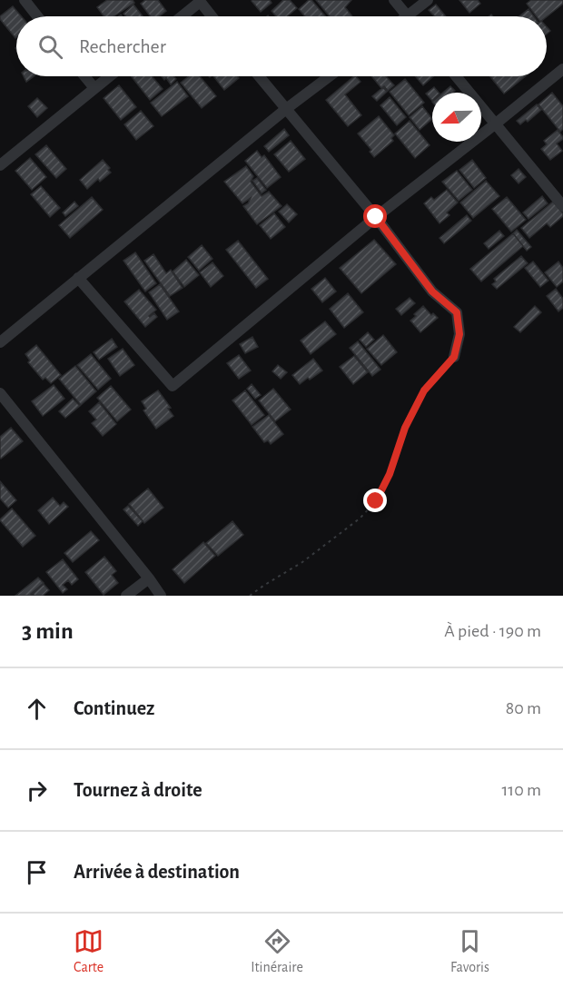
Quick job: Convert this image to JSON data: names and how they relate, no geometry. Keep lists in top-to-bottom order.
{
  "north": "left",
  "page": {
    "search": "Rechercher",
    "heading": ["3 min", "À pied · 190 m"],
    "list": [
      ["Continuez", "80 m"],
      ["Tournez à droite", "110 m"],
      "Arrivée à destination"
    ],
    "nav": ["Carte", "Itinéraire", "Favoris"]
  }
}
